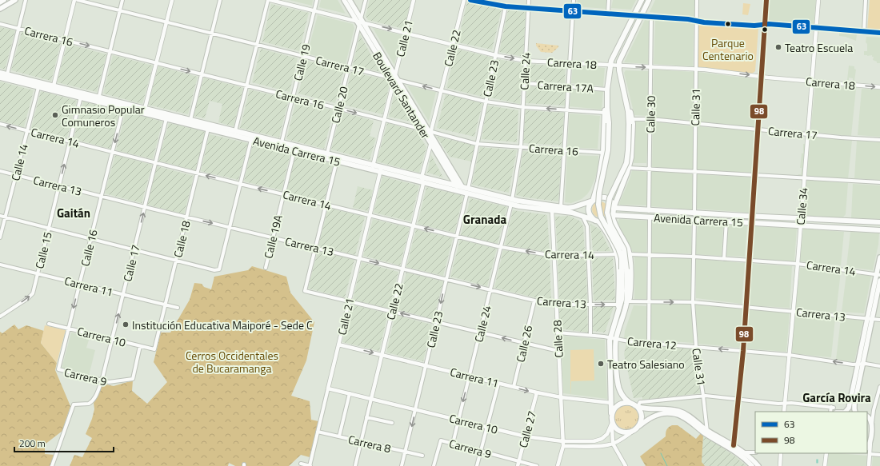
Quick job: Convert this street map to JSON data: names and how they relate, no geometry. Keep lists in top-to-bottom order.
{
  "streets": {
    "main road": ["Boulevard Santander", "Avenida Carrera 15"],
    "street": [
      "Carrera 16",
      "Calle 21",
      "Calle 22",
      "Calle 19",
      "Carrera 18",
      "Carrera 17",
      "Calle 24",
      "Calle 23",
      "Carrera 17A",
      "Calle 20",
      "Calle 31",
      "Calle 30",
      "Carrera 14",
      "Calle 14",
      "Carrera 13",
      "Calle 34",
      "Calle 19A",
      "Calle 18",
      "Calle 16",
      "Calle 15",
      "Calle 17",
      "Carrera 11",
      "Carrera 10",
      "Calle 28",
      "Carrera 12",
      "Calle 26",
      "Carrera 9",
      "Calle 27",
      "Carrera 8"
    ]
  },
  "crossings": [
    ["Carrera 16", "Calle 21"],
    ["Carrera 16", "Calle 22"],
    ["Carrera 16", "Calle 19"],
    ["Carrera 16", "Calle 24"],
    ["Carrera 16", "Calle 23"],
    ["Carrera 16", "Boulevard Santander"],
    ["Carrera 16", "Calle 20"],
    ["Calle 21", "Carrera 18"],
    ["Calle 21", "Carrera 17"],
    ["Calle 21", "Boulevard Santander"],
    ["Calle 21", "Carrera 14"],
    ["Calle 21", "Avenida Carrera 15"],
    ["Calle 21", "Carrera 13"],
    ["Calle 21", "Carrera 11"],
    ["Calle 21", "Carrera 10"],
    ["Calle 21", "Carrera 8"],
    ["Calle 22", "Carrera 18"],
    ["Calle 22", "Carrera 17"],
    ["Calle 22", "Boulevard Santander"],
    ["Calle 22", "Carrera 14"],
    ["Calle 22", "Avenida Carrera 15"],
    ["Calle 22", "Carrera 13"],
    ["Calle 22", "Carrera 11"],
    ["Calle 22", "Carrera 10"],
    ["Calle 22", "Carrera 8"],
    ["Calle 19", "Carrera 18"],
    ["Calle 19", "Carrera 17"],
    ["Calle 19", "Avenida Carrera 15"],
    ["Carrera 18", "Calle 24"],
    ["Carrera 18", "Calle 23"],
    ["Carrera 18", "Boulevard Santander"],
    ["Carrera 18", "Calle 20"],
    ["Carrera 18", "Calle 31"],
    ["Carrera 18", "Calle 30"],
    ["Carrera 18", "Calle 34"],
    ["Carrera 17", "Calle 24"],
    ["Carrera 17", "Calle 23"],
    ["Carrera 17", "Boulevard Santander"],
    ["Carrera 17", "Calle 20"],
    ["Carrera 17", "Calle 31"],
    ["Carrera 17", "Calle 30"],
    ["Carrera 17", "Calle 34"],
    ["Calle 24", "Carrera 17A"],
    ["Calle 24", "Carrera 14"],
    ["Calle 24", "Avenida Carrera 15"],
    ["Calle 24", "Carrera 13"],
    ["Calle 24", "Carrera 11"],
    ["Calle 24", "Carrera 10"],
    ["Calle 24", "Carrera 9"],
    ["Calle 23", "Carrera 14"],
    ["Calle 23", "Avenida Carrera 15"],
    ["Calle 23", "Carrera 13"],
    ["Calle 23", "Carrera 11"],
    ["Calle 23", "Carrera 10"],
    ["Calle 23", "Carrera 8"],
    ["Boulevard Santander", "Calle 20"],
    ["Boulevard Santander", "Avenida Carrera 15"],
    ["Calle 20", "Avenida Carrera 15"],
    ["Calle 31", "Carrera 14"],
    ["Calle 31", "Avenida Carrera 15"],
    ["Calle 31", "Carrera 13"],
    ["Calle 31", "Carrera 12"],
    ["Calle 30", "Avenida Carrera 15"],
    ["Carrera 14", "Calle 14"],
    ["Carrera 14", "Calle 34"],
    ["Carrera 14", "Calle 19A"],
    ["Carrera 14", "Calle 18"],
    ["Carrera 14", "Calle 16"],
    ["Carrera 14", "Calle 15"],
    ["Carrera 14", "Calle 17"],
    ["Carrera 14", "Calle 28"],
    ["Avenida Carrera 15", "Calle 14"],
    ["Avenida Carrera 15", "Calle 34"],
    ["Avenida Carrera 15", "Calle 19A"],
    ["Avenida Carrera 15", "Calle 18"],
    ["Avenida Carrera 15", "Calle 16"],
    ["Avenida Carrera 15", "Calle 15"],
    ["Avenida Carrera 15", "Calle 17"],
    ["Avenida Carrera 15", "Calle 28"],
    ["Calle 14", "Carrera 13"],
    ["Carrera 13", "Calle 34"],
    ["Carrera 13", "Calle 19A"],
    ["Carrera 13", "Calle 18"],
    ["Carrera 13", "Calle 16"],
    ["Carrera 13", "Calle 15"],
    ["Carrera 13", "Calle 17"],
    ["Carrera 13", "Calle 28"],
    ["Carrera 13", "Calle 26"],
    ["Calle 34", "Carrera 12"],
    ["Calle 18", "Carrera 11"],
    ["Calle 18", "Carrera 10"],
    ["Calle 16", "Carrera 11"],
    ["Calle 16", "Carrera 10"],
    ["Calle 16", "Carrera 9"],
    ["Calle 15", "Carrera 11"],
    ["Calle 17", "Carrera 11"],
    ["Calle 17", "Carrera 10"],
    ["Calle 17", "Carrera 9"],
    ["Carrera 11", "Calle 28"],
    ["Carrera 11", "Calle 26"],
    ["Carrera 11", "Calle 27"],
    ["Carrera 10", "Calle 28"],
    ["Carrera 10", "Carrera 9"],
    ["Carrera 10", "Calle 27"],
    ["Calle 28", "Carrera 12"],
    ["Carrera 9", "Calle 27"]
  ],
  "one_way": ["Carrera 18", "Calle 15", "Carrera 12"],
  "districts": ["Gaitán", "Granada", "García Rovira"],
  "parks": ["Parque Centenario", "Cerros Occidentales de Bucaramanga"],
  "places": [
    "Teatro Escuela",
    "Gimnasio Popular Comuneros",
    "Institución Educativa Maiporé - Sede C",
    "Teatro Salesiano"
  ],
  "lines": ["transit line 63", "transit line 98"],
  "legend": ["63", "98"],
  "scale_bar": "200 m"
}
